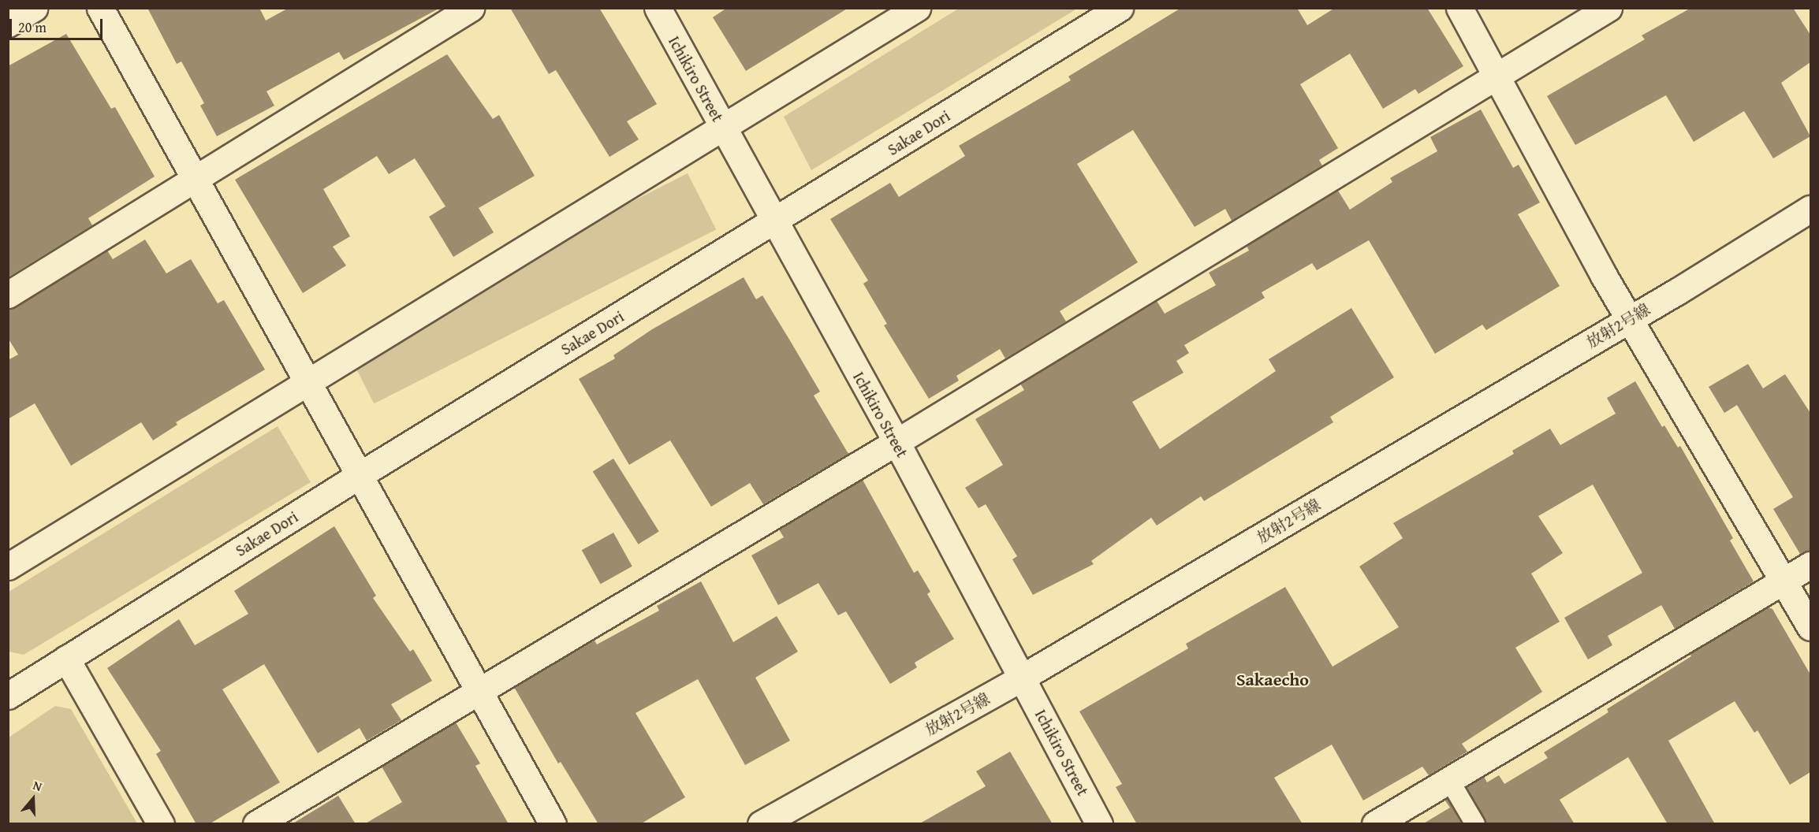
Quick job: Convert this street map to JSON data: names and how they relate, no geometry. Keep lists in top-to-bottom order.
{
  "streets": {
    "street": ["Ichikiro Street", "Sakae Dori", "放射2号線"]
  },
  "crossings": [
    ["Ichikiro Street", "Sakae Dori"],
    ["Ichikiro Street", "放射2号線"]
  ],
  "districts": ["Sakaecho"],
  "scale_bar": "20 m",
  "north": "top"
}
